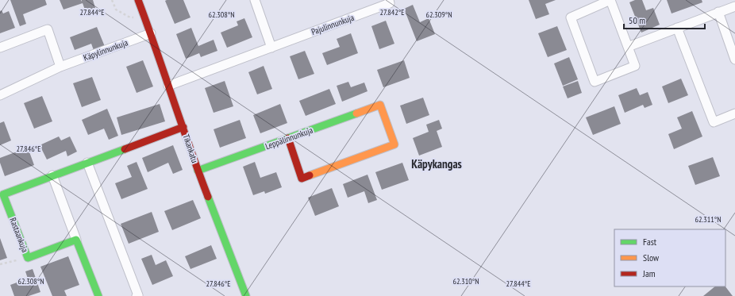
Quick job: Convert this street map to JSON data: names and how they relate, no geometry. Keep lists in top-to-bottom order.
{
  "streets": {
    "street": [
      "Pajulinnunkuja",
      "Käpylinnunkuja",
      "Leppälinnunkuja",
      "Tikankatu",
      "Rastaankuja"
    ]
  },
  "crossings": [
    ["Pajulinnunkuja", "Tikankatu"],
    ["Käpylinnunkuja", "Tikankatu"],
    ["Leppälinnunkuja", "Tikankatu"],
    ["Tikankatu", "Rastaankuja"]
  ],
  "districts": ["Käpykangas"],
  "legend": ["Fast", "Slow", "Jam"],
  "scale_bar": "50 m",
  "coordinates": [
    "27.844°E",
    "27.842°E",
    "62.308°N",
    "62.309°N",
    "27.846°E",
    "62.311°N",
    "62.310°N"
  ]
}
